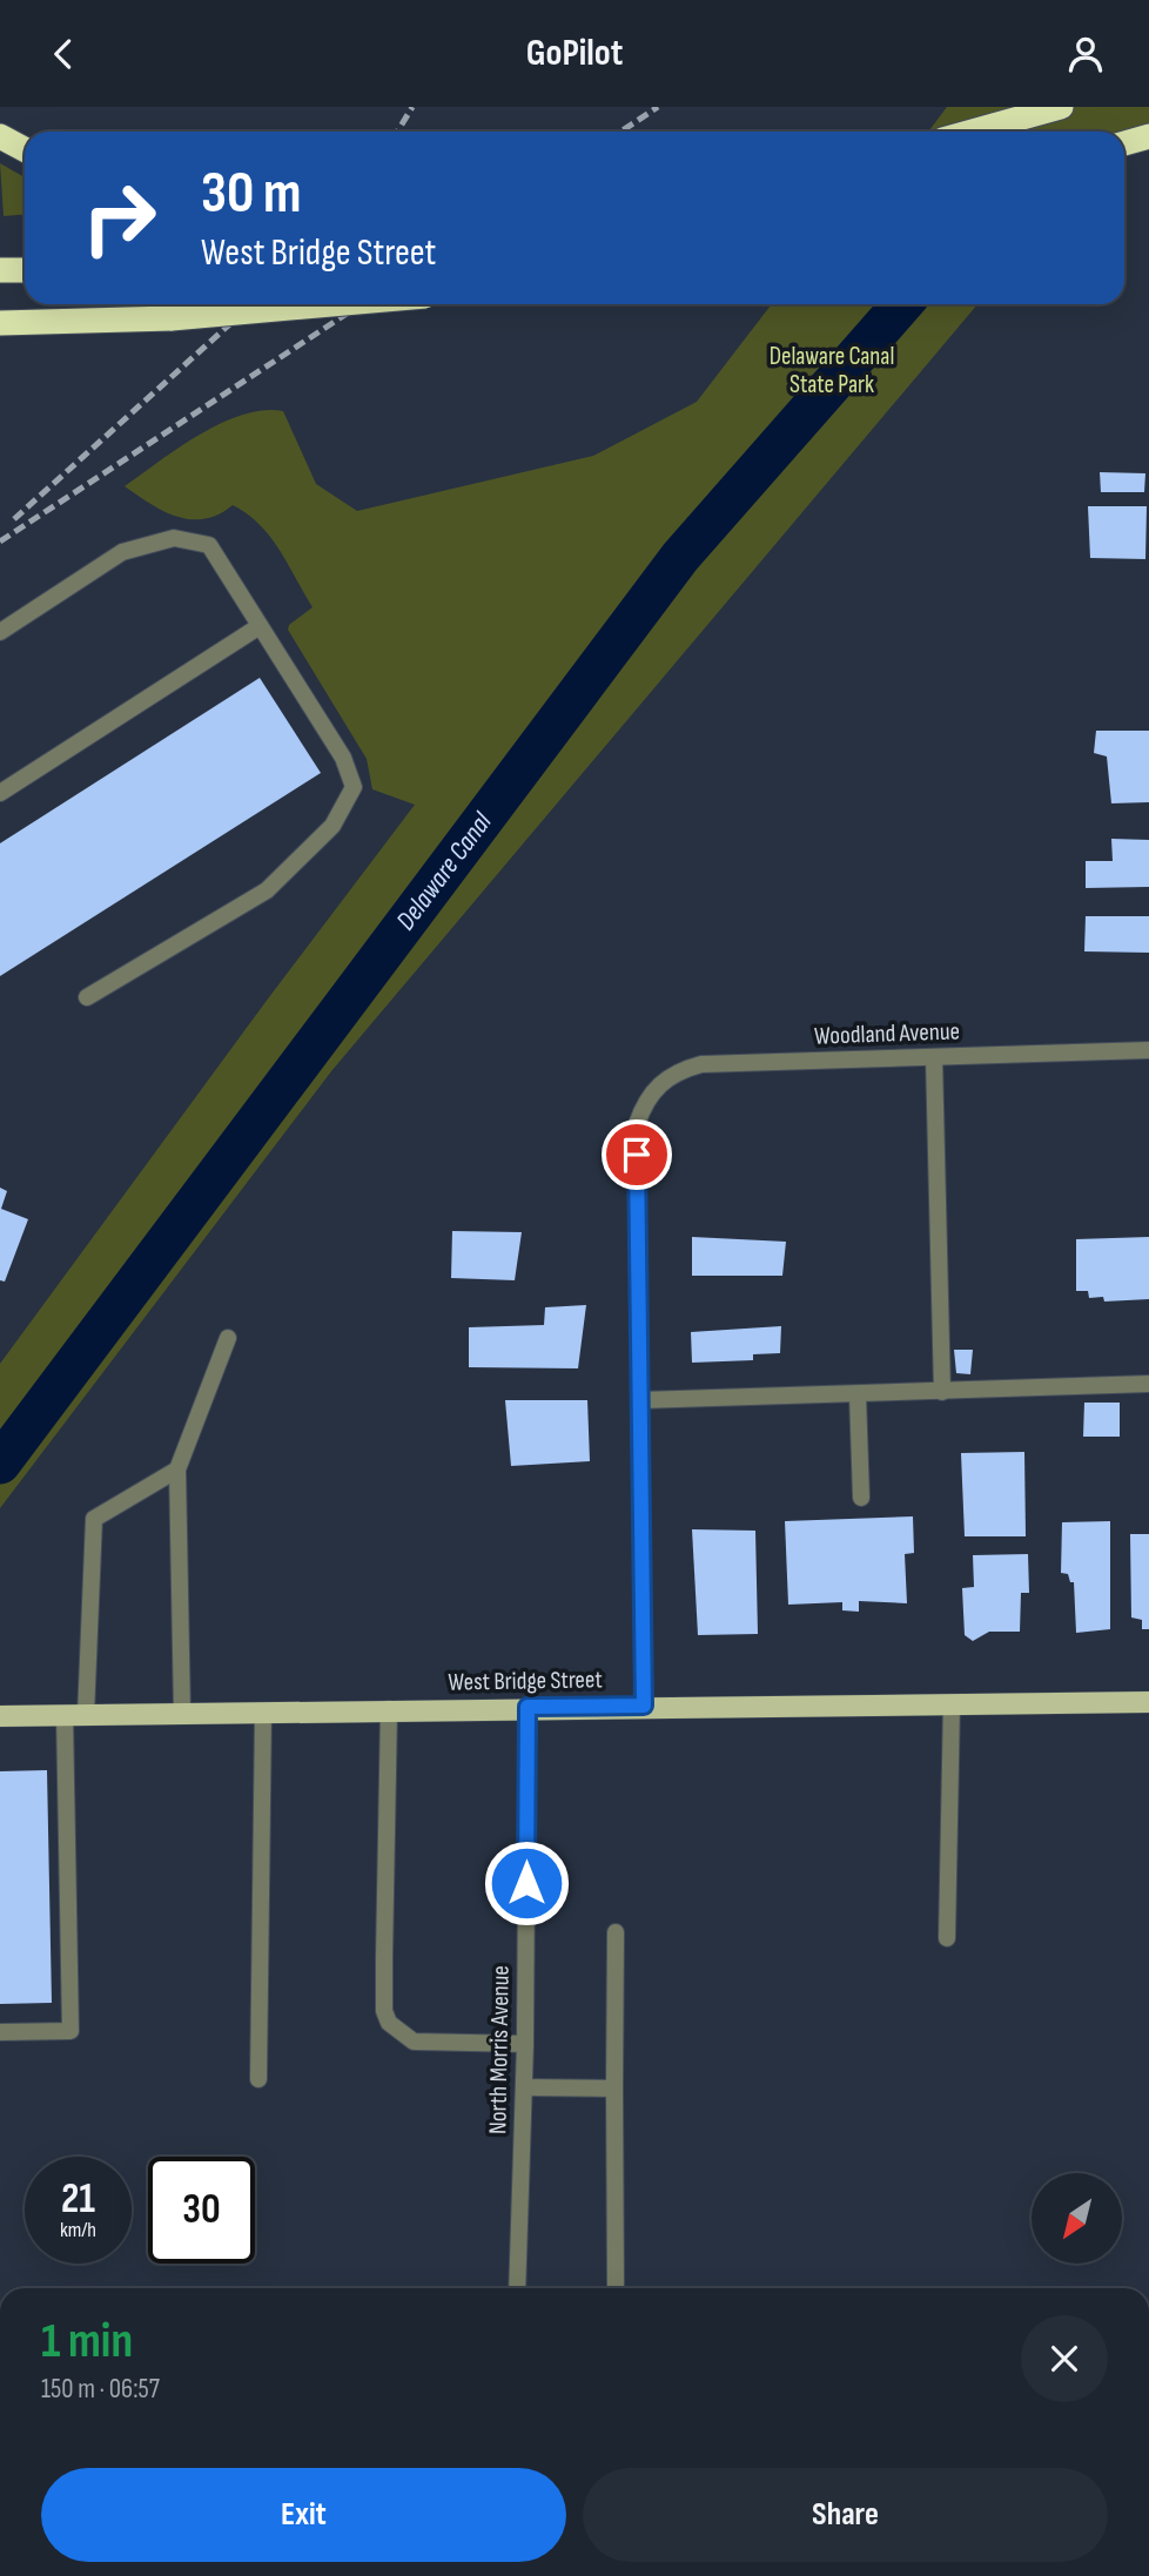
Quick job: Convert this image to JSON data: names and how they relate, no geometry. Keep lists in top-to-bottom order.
{
  "streets": {
    "main road": ["West Bridge Street"],
    "street": ["Woodland Avenue", "North Morris Avenue"]
  },
  "crossings": [
    ["West Bridge Street", "North Morris Avenue"]
  ],
  "water": ["Delaware Canal"],
  "parks": ["Delaware Canal State Park"],
  "north": "bottom left",
  "page": {
    "header": "GoPilot",
    "turn": ["30 m", "West Bridge Street"],
    "speed": "21 km/h",
    "limit": "30",
    "heading": ["1 min", "150 m · 06:57"],
    "buttons": ["Exit", "Share"]
  }
}
